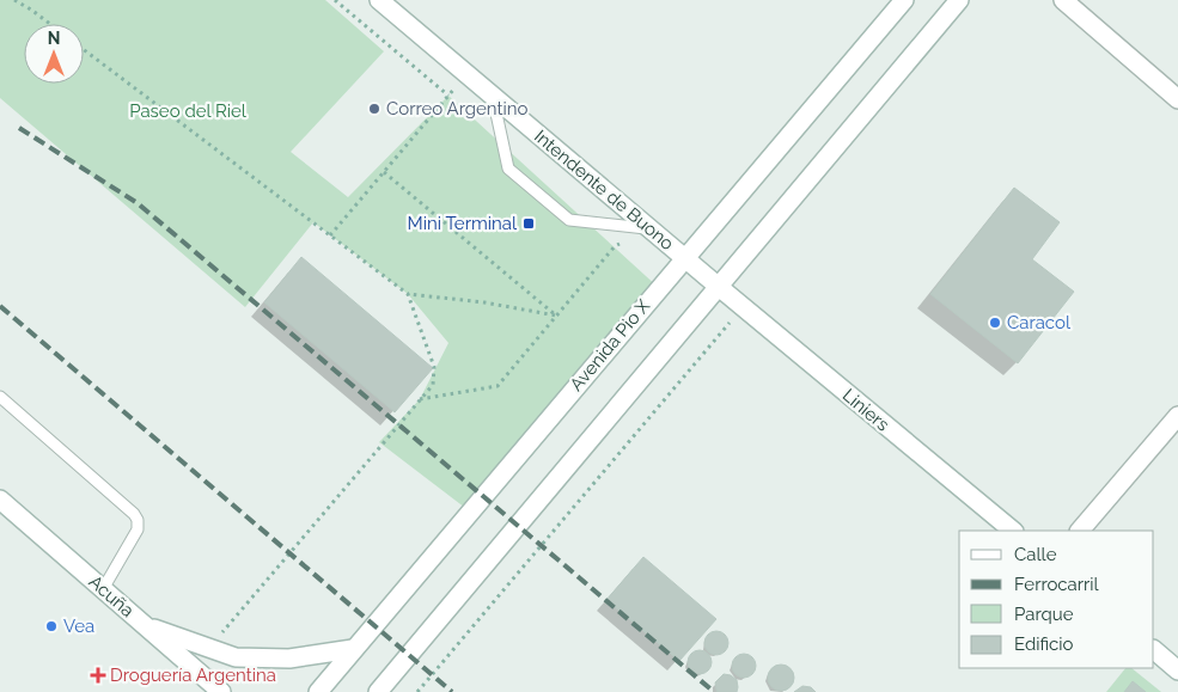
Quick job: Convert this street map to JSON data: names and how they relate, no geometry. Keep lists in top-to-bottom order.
{
  "streets": {
    "main road": [
      "Intendente de Buono",
      "Avenida Pio X",
      "Liniers",
      "Acuña"
    ]
  },
  "crossings": [
    ["Intendente de Buono", "Avenida Pio X"],
    ["Intendente de Buono", "Liniers"]
  ],
  "parks": ["Paseo del Riel"],
  "places": {
    "other": ["Correo Argentino", "Caracol", "Vea"],
    "transit": ["Mini Terminal"],
    "health": ["Droguería Argentina"]
  },
  "legend": [
    "Calle",
    "Ferrocarril",
    "Parque",
    "Edificio"
  ],
  "north": "top"
}
